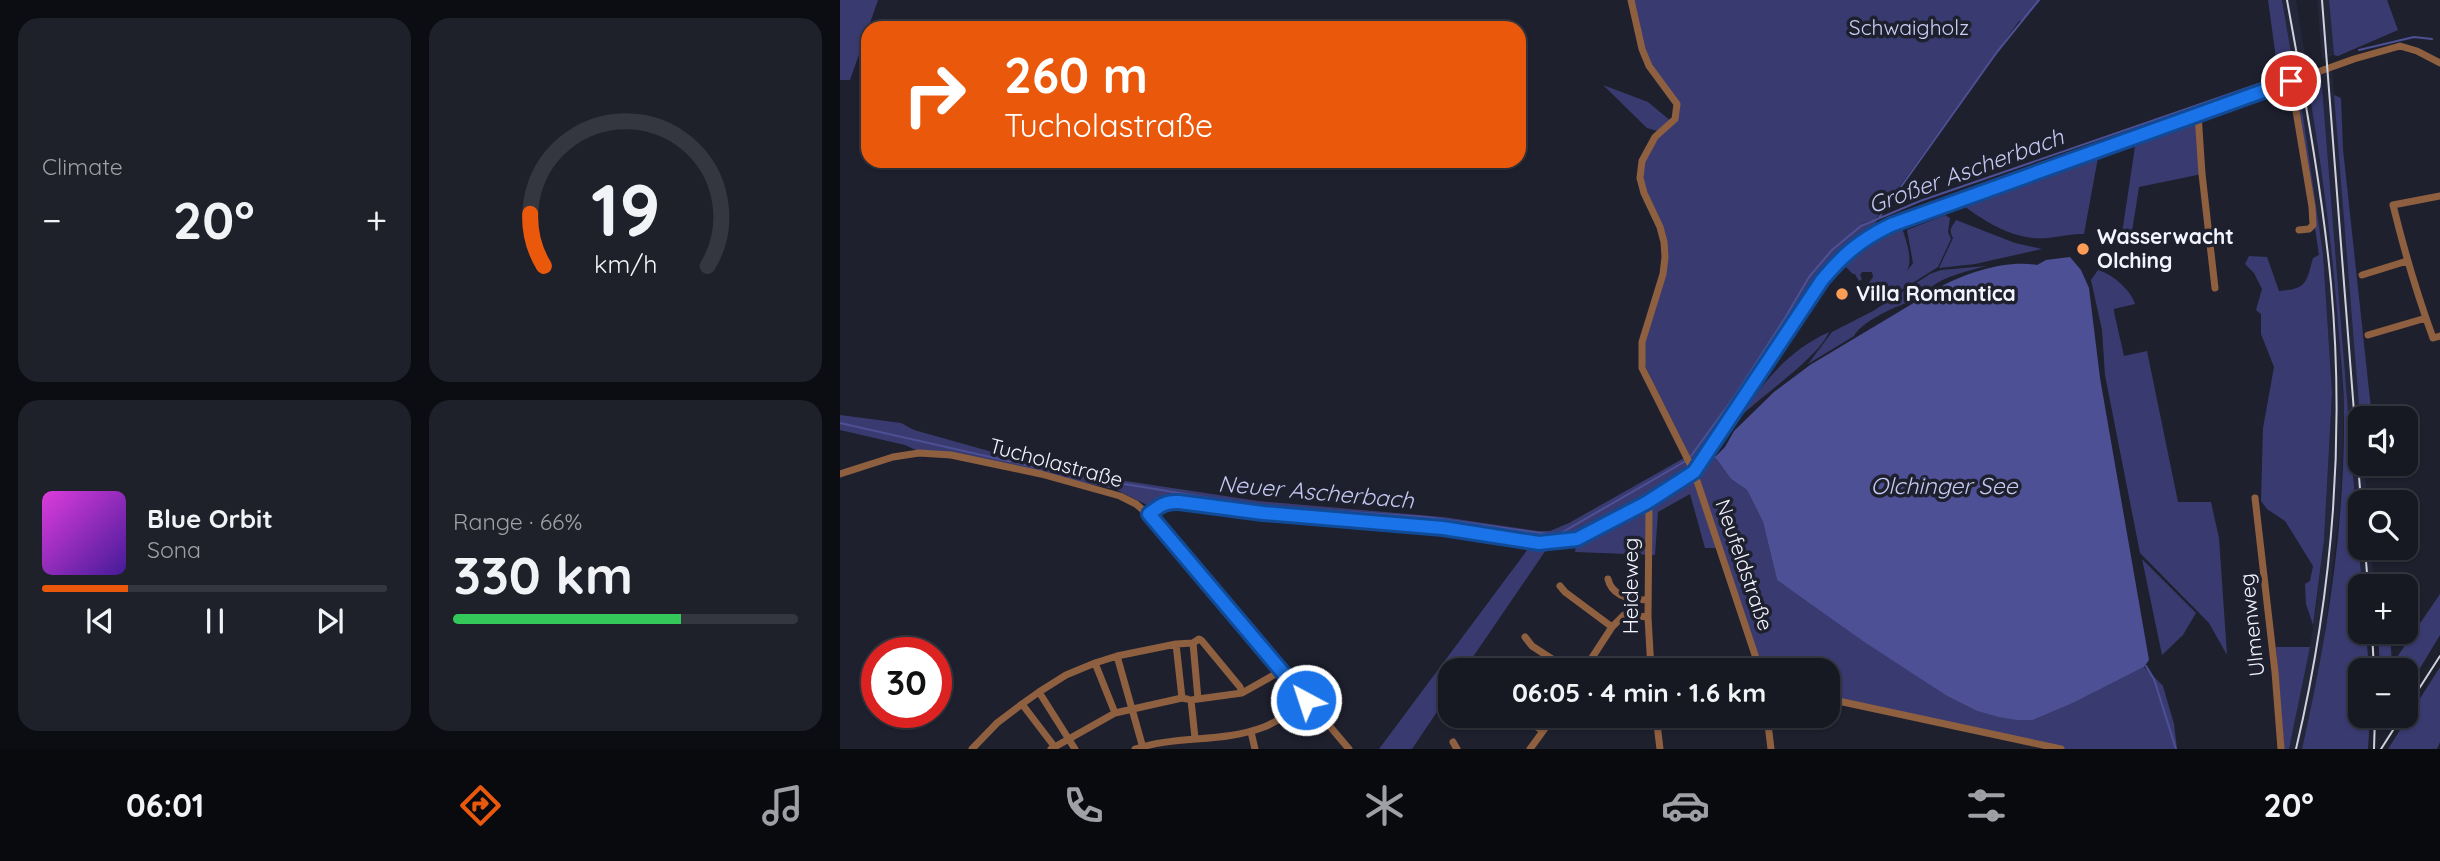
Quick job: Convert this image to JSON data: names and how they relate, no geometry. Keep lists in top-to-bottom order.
{
  "streets": {
    "street": [
      "Tucholastraße",
      "Neufeldstraße",
      "Heideweg",
      "Ulmenweg"
    ]
  },
  "water": ["Großer Ascherbach", "Olchinger See", "Neuer Ascherbach"],
  "parks": ["Schwaigholz"],
  "places": ["Wasserwacht Olching", "Villa Romantica"],
  "page": {
    "tile": [
      "Climate",
      ["Range · 66%", "330 km"]
    ],
    "turn": ["260 m", "Tucholastraße"],
    "heat": ["−", "20°", "+"],
    "map_buttons": ["+", "−"],
    "song": ["Blue Orbit", "Sona"],
    "limit": "30",
    "trip": "06:05 · 4 min · 1.6 km",
    "tabs": ["06:01", "20°"],
    "gauge": ["19", "km/h"]
  }
}
